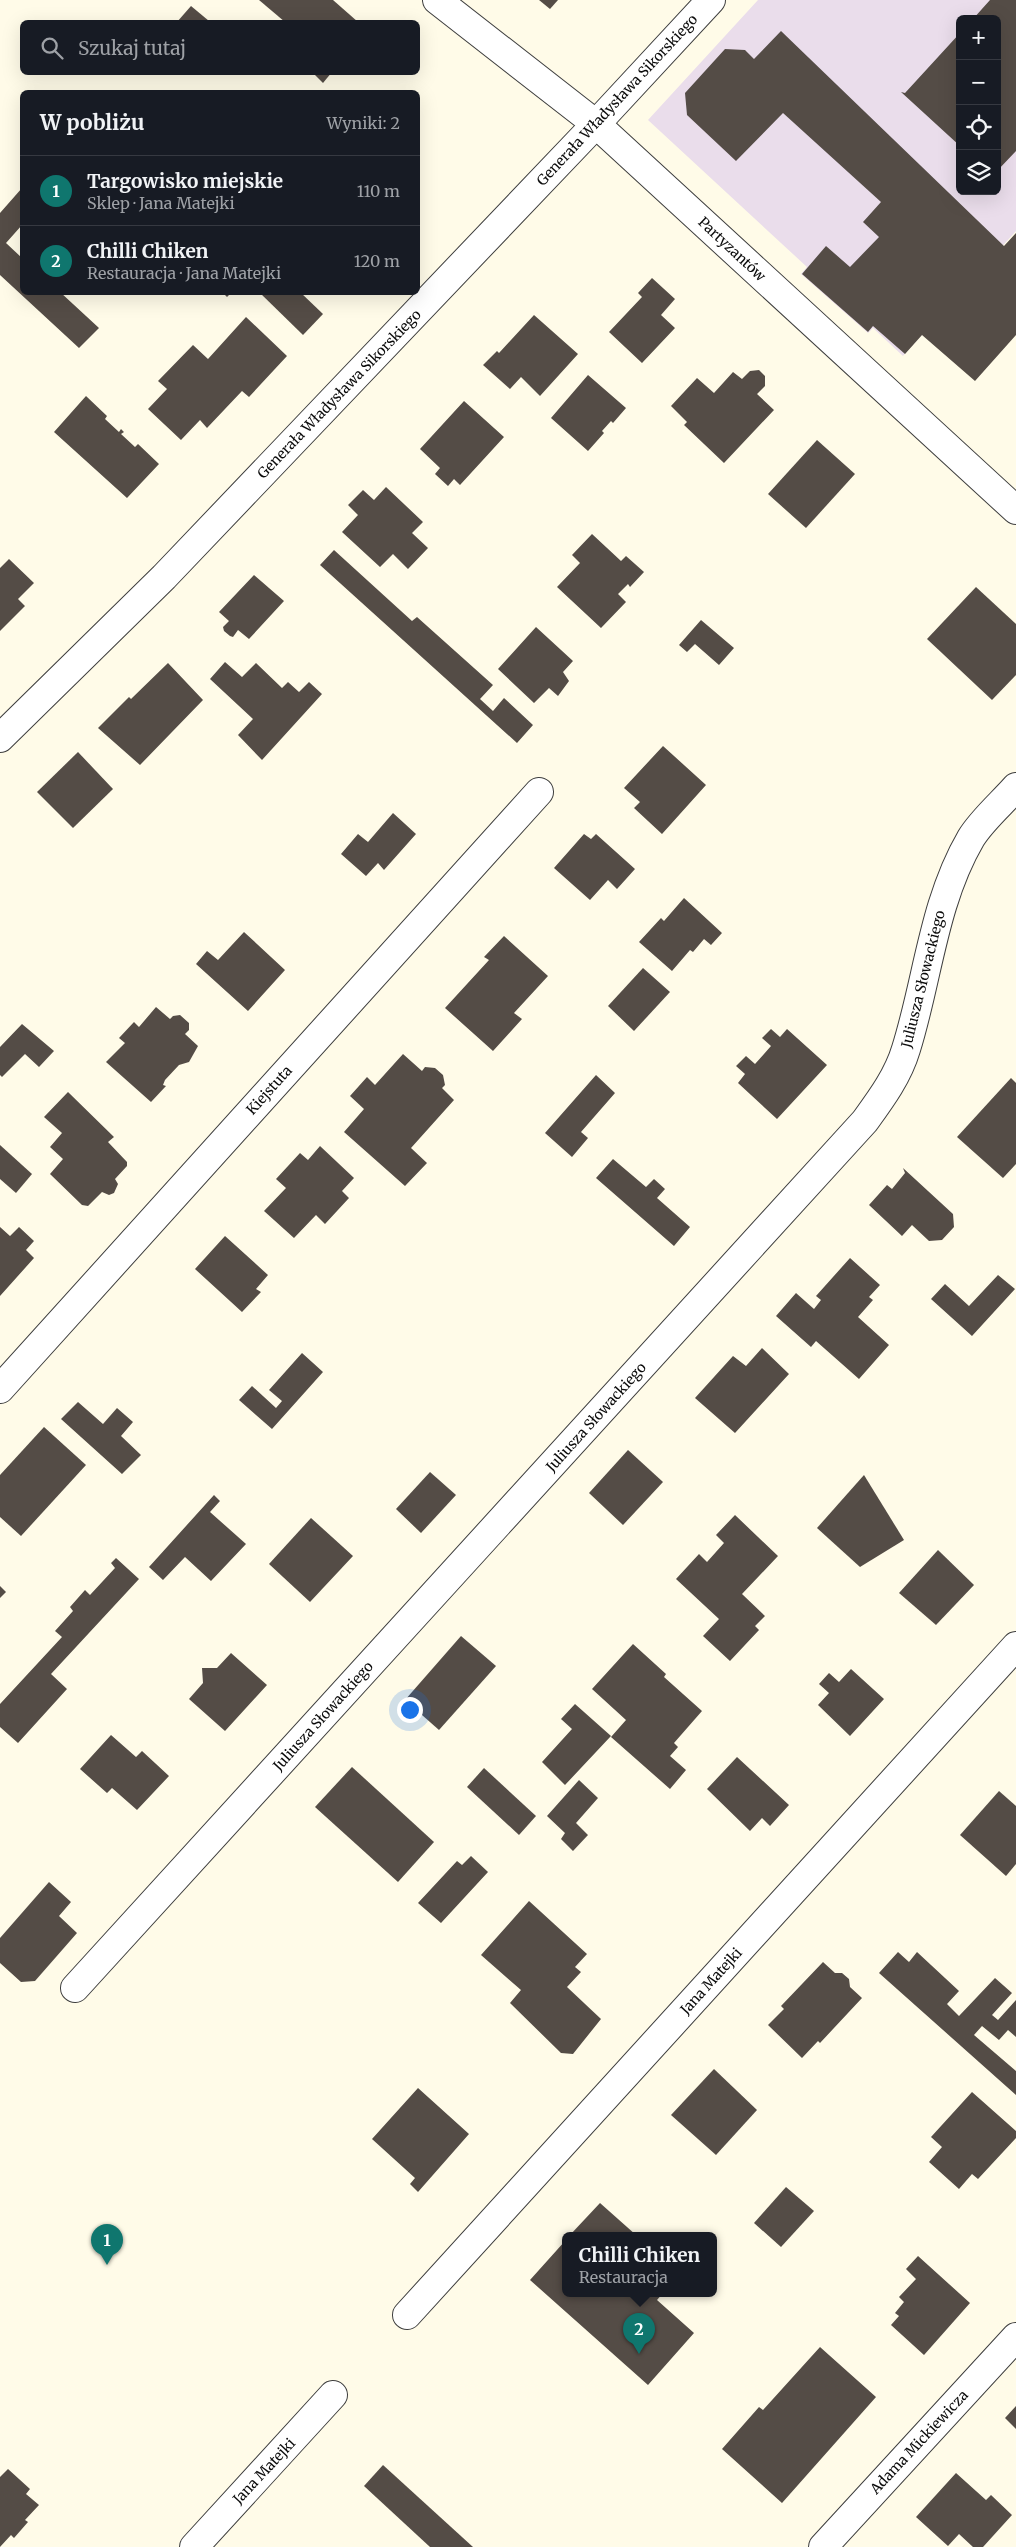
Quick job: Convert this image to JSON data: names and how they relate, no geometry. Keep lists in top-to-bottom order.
{
  "streets": {
    "street": [
      "Generała Władysława Sikorskiego",
      "Partyzantów",
      "Juliusza Słowackiego",
      "Kiejstuta",
      "Jana Matejki",
      "Adama Mickiewicza"
    ]
  },
  "crossings": [
    ["Generała Władysława Sikorskiego", "Partyzantów"]
  ],
  "page": {
    "map_buttons": ["+", "−"],
    "search": "Szukaj tutaj",
    "heading": ["W pobliżu", "Wyniki: 2"],
    "list": [
      {
        "mark": "1",
        "name": "Targowisko miejskie",
        "note": "Sklep · Jana Matejki",
        "value": "110 m"
      },
      {
        "mark": "2",
        "name": "Chilli Chiken",
        "note": "Restauracja · Jana Matejki",
        "value": "120 m"
      }
    ],
    "pins": ["1", "2"],
    "popup": ["Chilli Chiken", "Restauracja"]
  }
}
